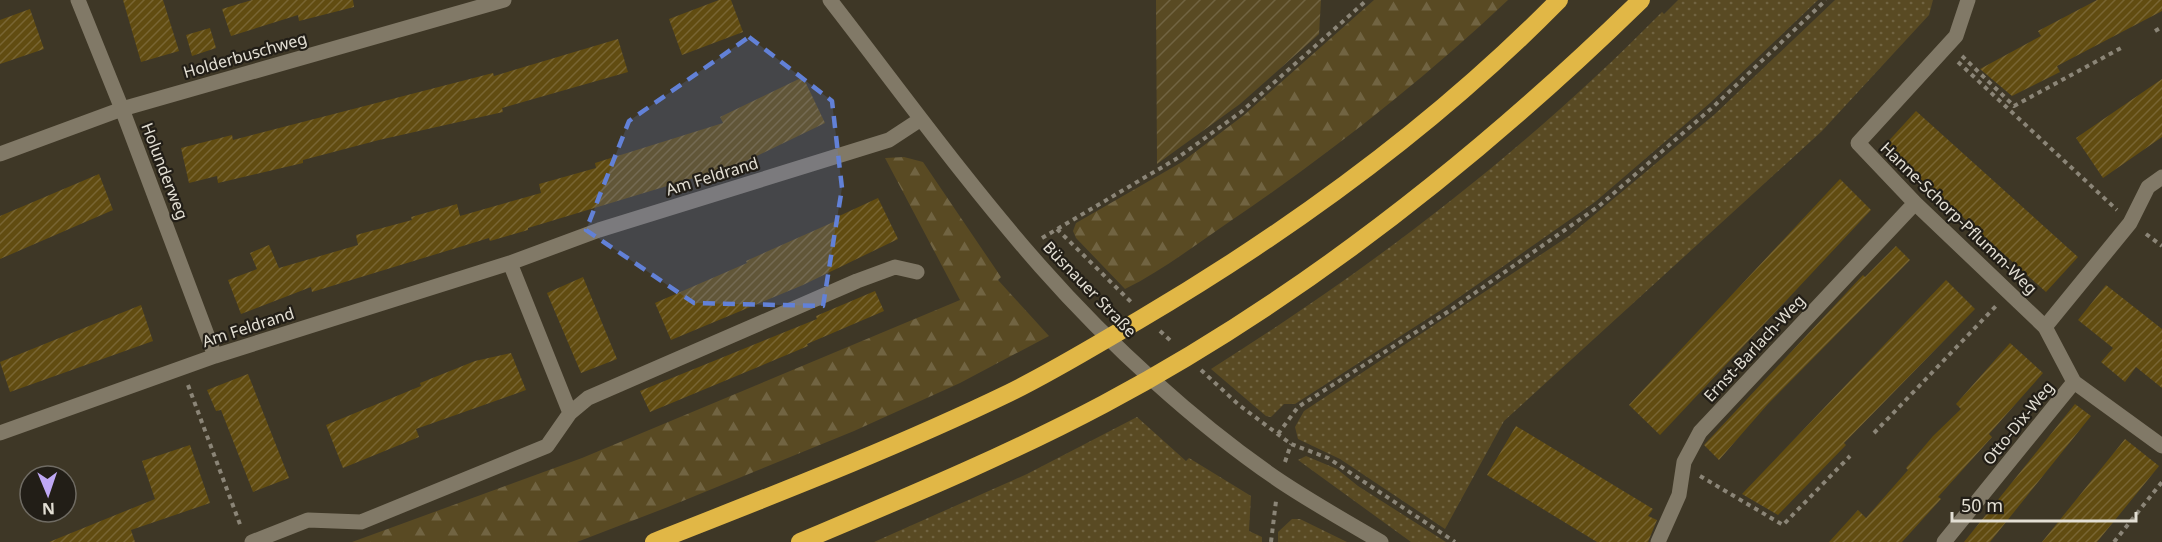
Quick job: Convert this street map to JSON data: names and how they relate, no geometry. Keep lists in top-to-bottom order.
{
  "streets": {
    "street": [
      "Holderbuschweg",
      "Holunderweg",
      "Am Feldrand",
      "Hanne-Schorp-Pflumm-Weg",
      "Büsnauer Straße",
      "Ernst-Barlach-Weg",
      "Otto-Dix-Weg"
    ]
  },
  "crossings": [
    ["Holderbuschweg", "Holunderweg"],
    ["Holunderweg", "Am Feldrand"],
    ["Am Feldrand", "Büsnauer Straße"],
    ["Hanne-Schorp-Pflumm-Weg", "Ernst-Barlach-Weg"],
    ["Hanne-Schorp-Pflumm-Weg", "Otto-Dix-Weg"]
  ],
  "scale_bar": "50 m",
  "north": "bottom"
}
